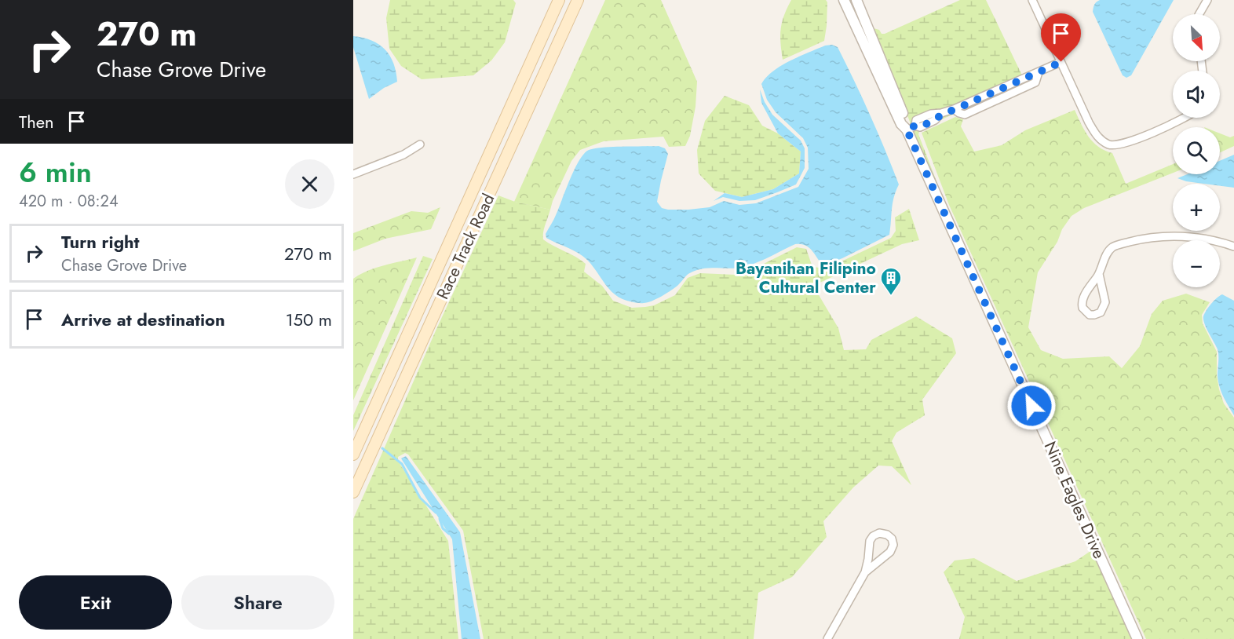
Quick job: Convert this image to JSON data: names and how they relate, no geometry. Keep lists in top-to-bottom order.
{
  "streets": {
    "main road": ["Race Track Road"],
    "street": ["Nine Eagles Drive"]
  },
  "places": {
    "building": ["Bayanihan Filipino Cultural Center"]
  },
  "north": "bottom right",
  "page": {
    "turn": ["270 m", "Chase Grove Drive"],
    "map_buttons": ["+", "−"],
    "then": "Then",
    "heading": ["6 min", "420 m · 08:24"],
    "list": [
      {
        "name": "Turn right",
        "note": "Chase Grove Drive",
        "value": "270 m"
      },
      {
        "name": "Arrive at destination",
        "value": "150 m"
      }
    ],
    "buttons": ["Exit", "Share"]
  }
}
